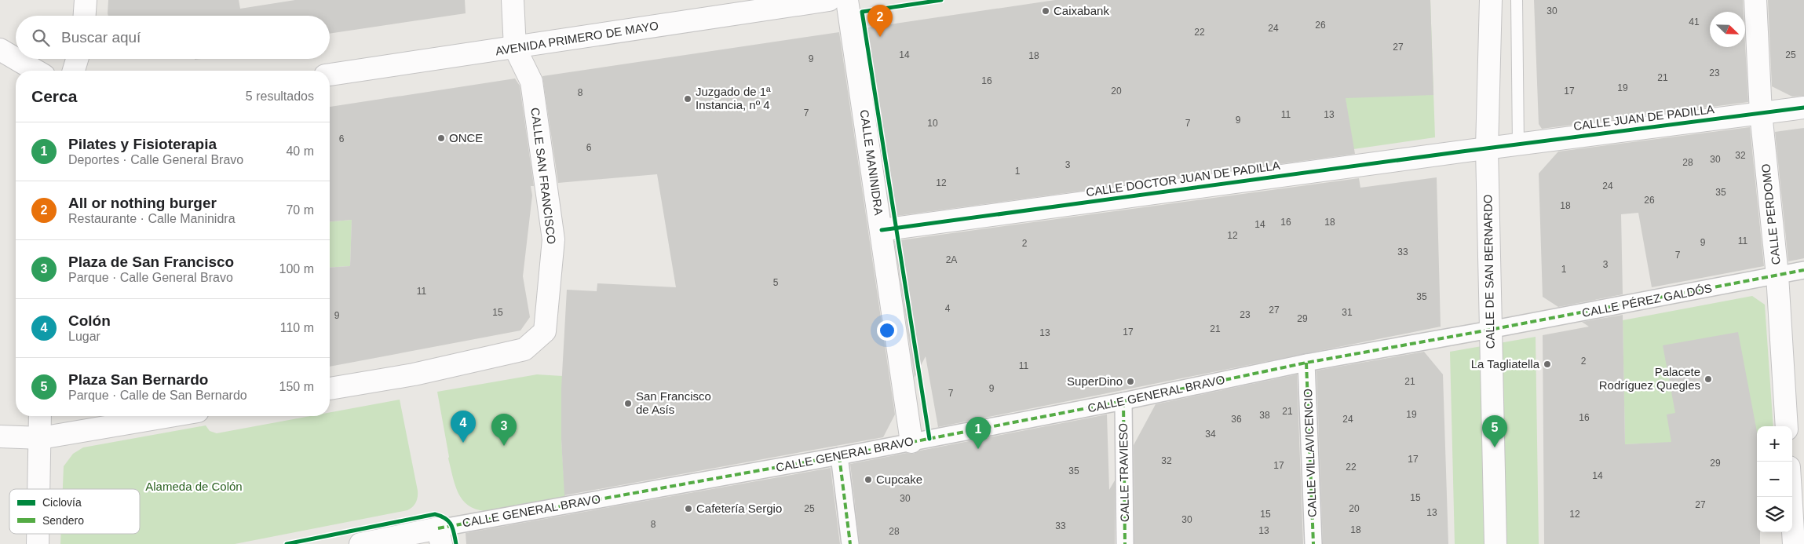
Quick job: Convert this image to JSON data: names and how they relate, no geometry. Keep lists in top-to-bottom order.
{
  "streets": {
    "street": [
      "AVENIDA PRIMERO DE MAYO",
      "CALLE JUAN DE PADILLA",
      "CALLE MANINIDRA",
      "CALLE SAN FRANCISCO",
      "CALLE DOCTOR JUAN DE PADILLA",
      "CALLE PERDOMO",
      "CALLE DE SAN BERNARDO",
      "CALLE PÉREZ GALDÓS",
      "CALLE GENERAL BRAVO",
      "CALLE VILLAVICENCIO",
      "CALLE TRAVIESO"
    ]
  },
  "crossings": [
    ["AVENIDA PRIMERO DE MAYO", "CALLE SAN FRANCISCO"],
    ["CALLE JUAN DE PADILLA", "CALLE DOCTOR JUAN DE PADILLA"],
    ["CALLE JUAN DE PADILLA", "CALLE PERDOMO"],
    ["CALLE JUAN DE PADILLA", "CALLE DE SAN BERNARDO"],
    ["CALLE MANINIDRA", "CALLE DOCTOR JUAN DE PADILLA"],
    ["CALLE MANINIDRA", "CALLE GENERAL BRAVO"],
    ["CALLE DOCTOR JUAN DE PADILLA", "CALLE DE SAN BERNARDO"],
    ["CALLE PERDOMO", "CALLE PÉREZ GALDÓS"],
    ["CALLE DE SAN BERNARDO", "CALLE PÉREZ GALDÓS"],
    ["CALLE DE SAN BERNARDO", "CALLE GENERAL BRAVO"],
    ["CALLE PÉREZ GALDÓS", "CALLE GENERAL BRAVO"],
    ["CALLE GENERAL BRAVO", "CALLE VILLAVICENCIO"],
    ["CALLE GENERAL BRAVO", "CALLE TRAVIESO"]
  ],
  "parks": ["Alameda de Colón"],
  "places": [
    "Caixabank",
    "Juzgado de 1ª Instancia, nº 4",
    "ONCE",
    "La Tagliatella",
    "Palacete Rodríguez Quegles",
    "SuperDino",
    "San Francisco de Asís",
    "Cupcake",
    "Cafetería Sergio"
  ],
  "house_numbers": [
    "30",
    "41",
    "26",
    "24",
    "22",
    "27",
    "14",
    "25",
    "18",
    "9",
    "23",
    "21",
    "16",
    "19",
    "20",
    "17",
    "8",
    "7",
    "11",
    "13",
    "9",
    "10",
    "7",
    "6",
    "6",
    "32",
    "30",
    "28",
    "3",
    "1",
    "12",
    "24",
    "35",
    "26",
    "18",
    "16",
    "18",
    "14",
    "12",
    "11",
    "9",
    "2",
    "33",
    "7",
    "2A",
    "3",
    "1",
    "5",
    "11",
    "35",
    "4",
    "27",
    "15",
    "31",
    "23",
    "9",
    "29",
    "21",
    "17",
    "13",
    "2",
    "11",
    "21",
    "9",
    "7",
    "21",
    "19",
    "38",
    "16",
    "36",
    "24",
    "34",
    "17",
    "32",
    "29",
    "17",
    "22",
    "35",
    "14",
    "15",
    "30",
    "27",
    "25",
    "20",
    "13",
    "15",
    "12",
    "30",
    "8",
    "33",
    "18",
    "13",
    "28"
  ],
  "legend": ["Ciclovía", "Sendero"],
  "north": "bottom right",
  "page": {
    "pins": [
      "2",
      "4",
      "3",
      "5",
      "1"
    ],
    "search": "Buscar aquí",
    "heading": ["Cerca", "5 resultados"],
    "list": [
      {
        "mark": "1",
        "name": "Pilates y Fisioterapia",
        "note": "Deportes · Calle General Bravo",
        "value": "40 m"
      },
      {
        "mark": "2",
        "name": "All or nothing burger",
        "note": "Restaurante · Calle Maninidra",
        "value": "70 m"
      },
      {
        "mark": "3",
        "name": "Plaza de San Francisco",
        "note": "Parque · Calle General Bravo",
        "value": "100 m"
      },
      {
        "mark": "4",
        "name": "Colón",
        "note": "Lugar",
        "value": "110 m"
      },
      {
        "mark": "5",
        "name": "Plaza San Bernardo",
        "note": "Parque · Calle de San Bernardo",
        "value": "150 m"
      }
    ],
    "map_buttons": ["+", "−"]
  }
}
